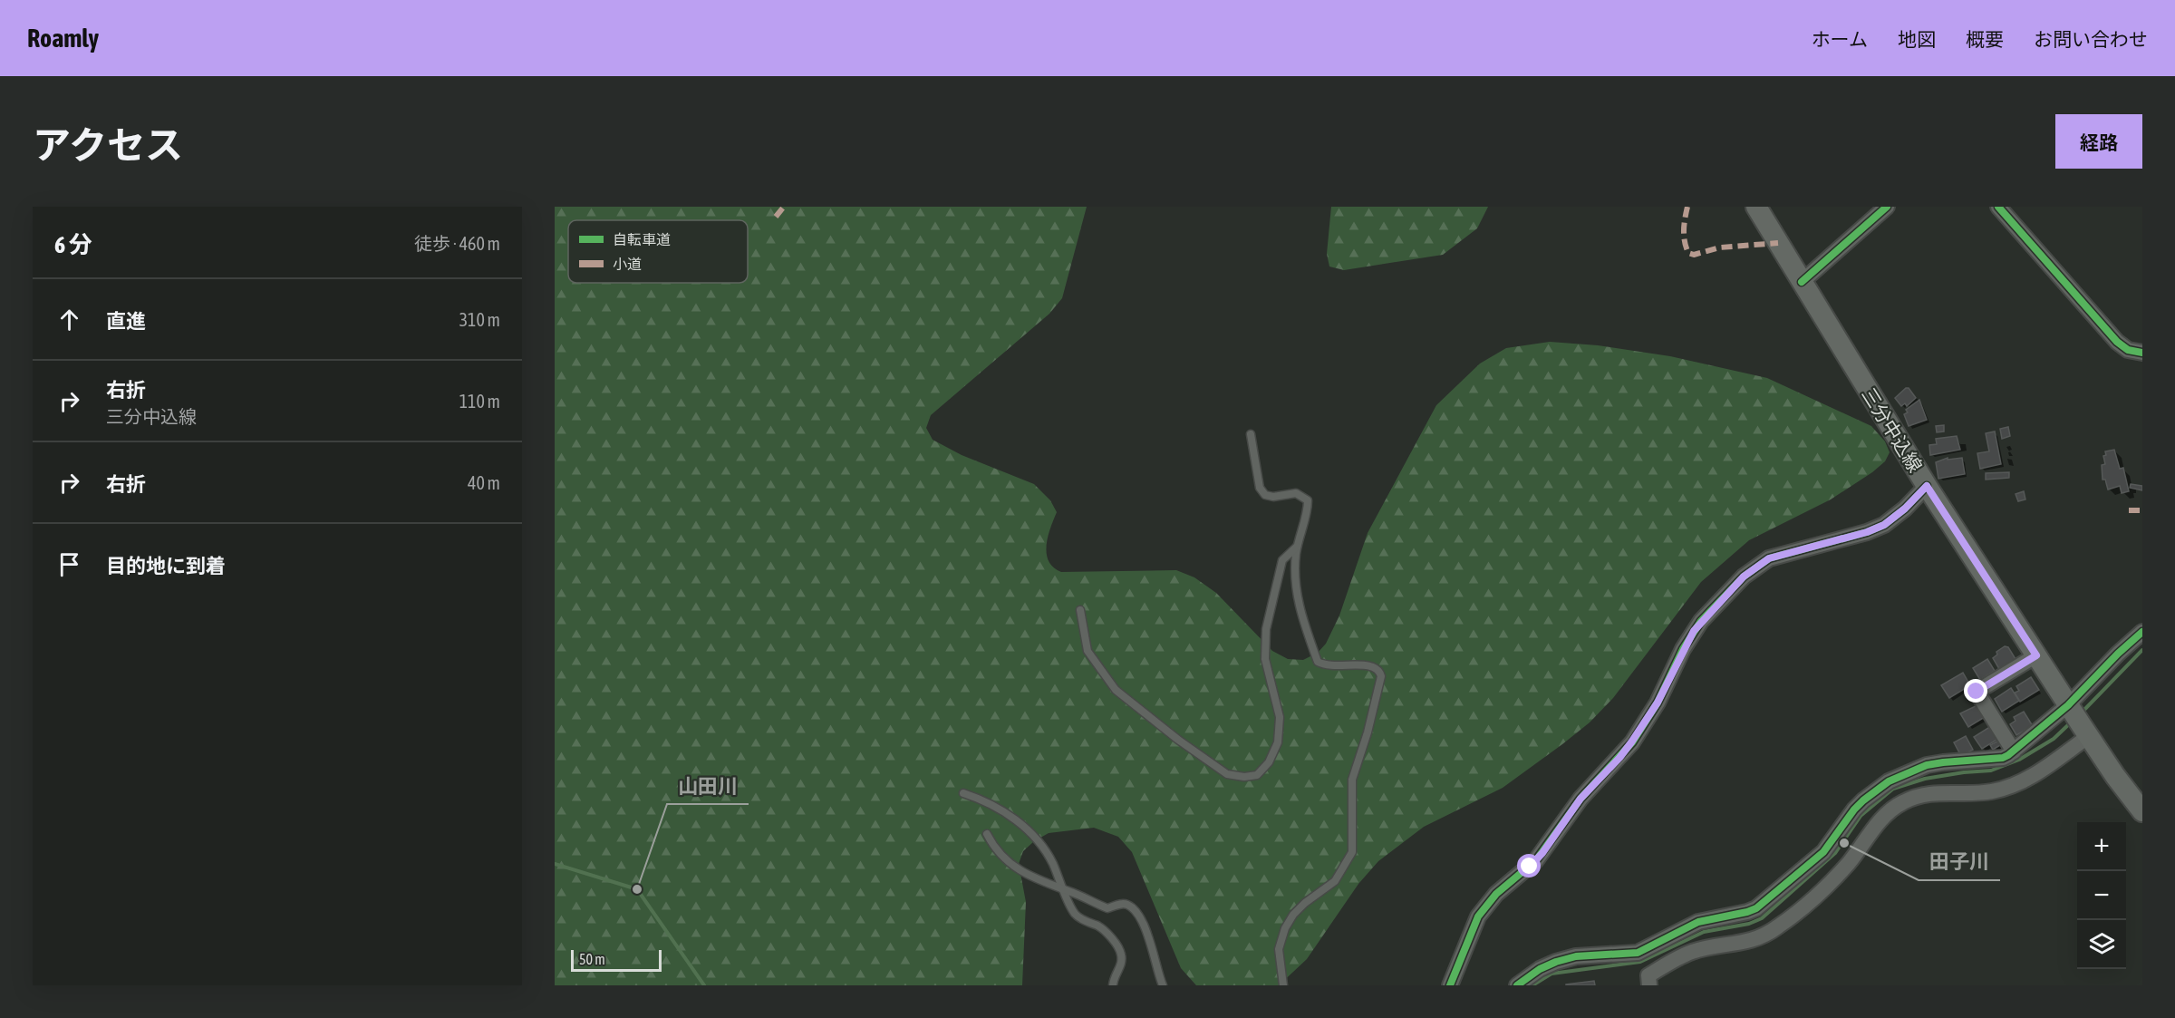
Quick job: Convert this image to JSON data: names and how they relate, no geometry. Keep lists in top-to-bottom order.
{
  "streets": {
    "main road": ["三分中込線"]
  },
  "places": ["田子川", "山田川"],
  "legend": ["自転車道", "小道"],
  "scale_bar": "50 m",
  "page": {
    "header": "Roamly",
    "nav": [
      "ホーム",
      "地図",
      "概要",
      "お問い合わせ"
    ],
    "title": "アクセス",
    "buttons": "経路",
    "heading": ["6 分", "徒歩 · 460 m"],
    "list": [
      ["直進", "310 m"],
      ["右折", "三分中込線", "110 m"],
      ["右折", "40 m"],
      "目的地に到着"
    ],
    "map_buttons": ["+", "−"],
    "scale": "50 m"
  }
}
